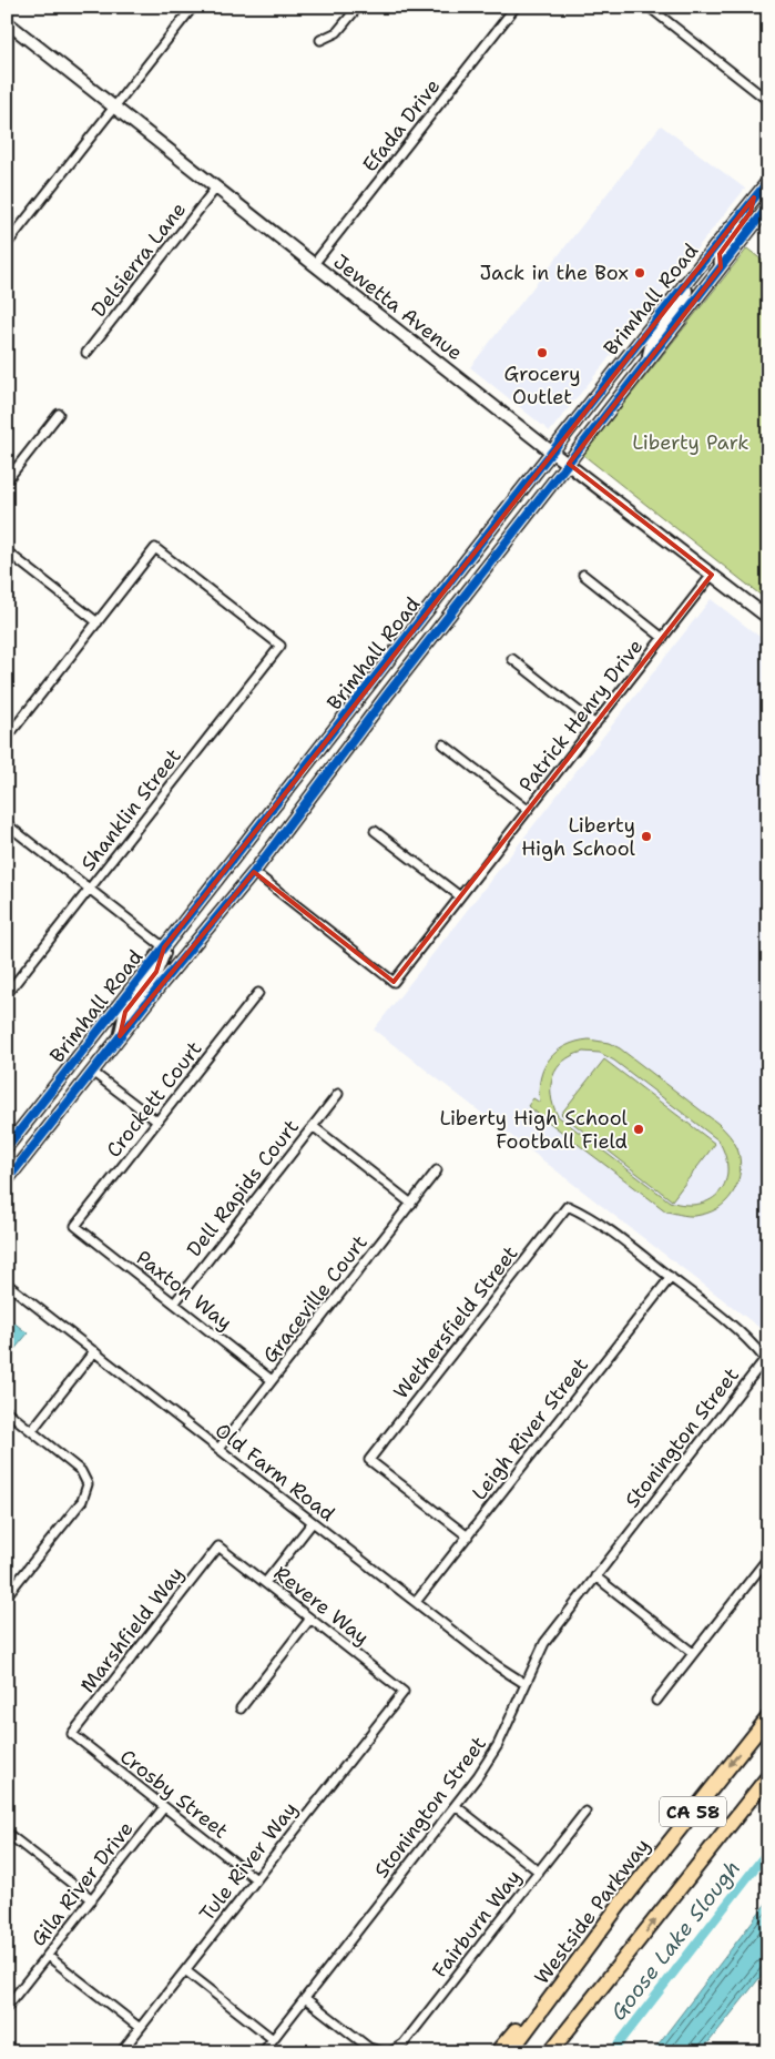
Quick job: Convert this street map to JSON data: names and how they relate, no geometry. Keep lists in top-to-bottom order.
{
  "streets": {
    "highway": ["CA 58", "Westside Parkway"],
    "street": [
      "Efada Drive",
      "Delsierra Lane",
      "Brimhall Road",
      "Jewetta Avenue",
      "Patrick Henry Drive",
      "Shanklin Street",
      "Crockett Court",
      "Dell Rapids Court",
      "Paxton Way",
      "Graceville Court",
      "Wethersfield Street",
      "Leigh River Street",
      "Stonington Street",
      "Old Farm Road",
      "Revere Way",
      "Marshfield Way",
      "Crosby Street",
      "Tule River Way",
      "Gila River Drive",
      "Fairburn Way"
    ]
  },
  "crossings": [
    ["Efada Drive", "Jewetta Avenue"],
    ["Delsierra Lane", "Jewetta Avenue"],
    ["Brimhall Road", "Jewetta Avenue"],
    ["Brimhall Road", "Patrick Henry Drive"],
    ["Jewetta Avenue", "Patrick Henry Drive"],
    ["Crockett Court", "Paxton Way"],
    ["Dell Rapids Court", "Paxton Way"],
    ["Paxton Way", "Graceville Court"],
    ["Graceville Court", "Old Farm Road"],
    ["Wethersfield Street", "Leigh River Street"],
    ["Wethersfield Street", "Stonington Street"],
    ["Leigh River Street", "Stonington Street"],
    ["Leigh River Street", "Old Farm Road"],
    ["Stonington Street", "Old Farm Road"],
    ["Revere Way", "Marshfield Way"],
    ["Revere Way", "Tule River Way"],
    ["Marshfield Way", "Crosby Street"],
    ["Crosby Street", "Tule River Way"],
    ["Crosby Street", "Gila River Drive"]
  ],
  "water": ["Goose Lake Slough"],
  "parks": ["Liberty Park"],
  "places": [
    "Jack in the Box",
    "Grocery Outlet",
    "Liberty High School",
    "Liberty High School Football Field"
  ]
}
